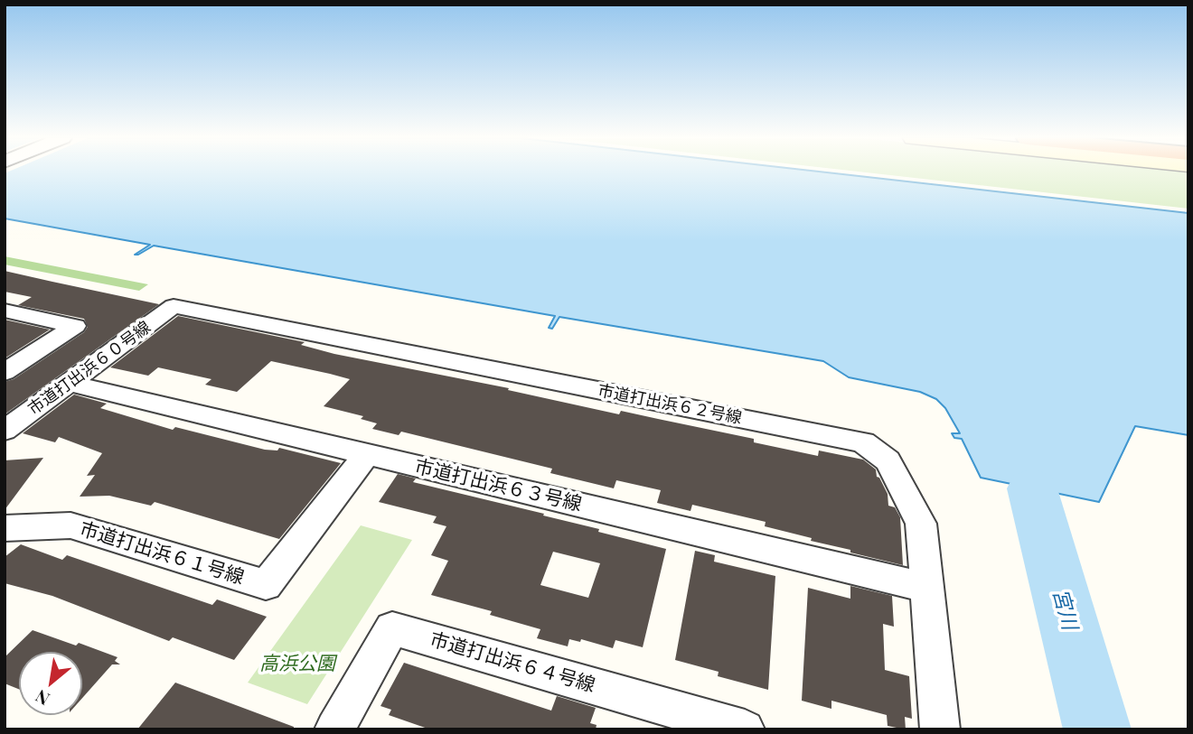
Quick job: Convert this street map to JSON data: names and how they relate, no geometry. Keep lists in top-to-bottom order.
{
  "streets": {
    "street": [
      "市道打出浜６０号線",
      "市道打出浜６２号線",
      "市道打出浜６３号線",
      "市道打出浜６１号線",
      "市道打出浜６４号線"
    ]
  },
  "crossings": [
    ["市道打出浜６０号線", "市道打出浜６２号線"],
    ["市道打出浜６０号線", "市道打出浜６３号線"],
    ["市道打出浜６２号線", "市道打出浜６３号線"],
    ["市道打出浜６３号線", "市道打出浜６１号線"]
  ],
  "water": ["宮川"],
  "parks": ["高浜公園"],
  "north": "bottom left"
}
